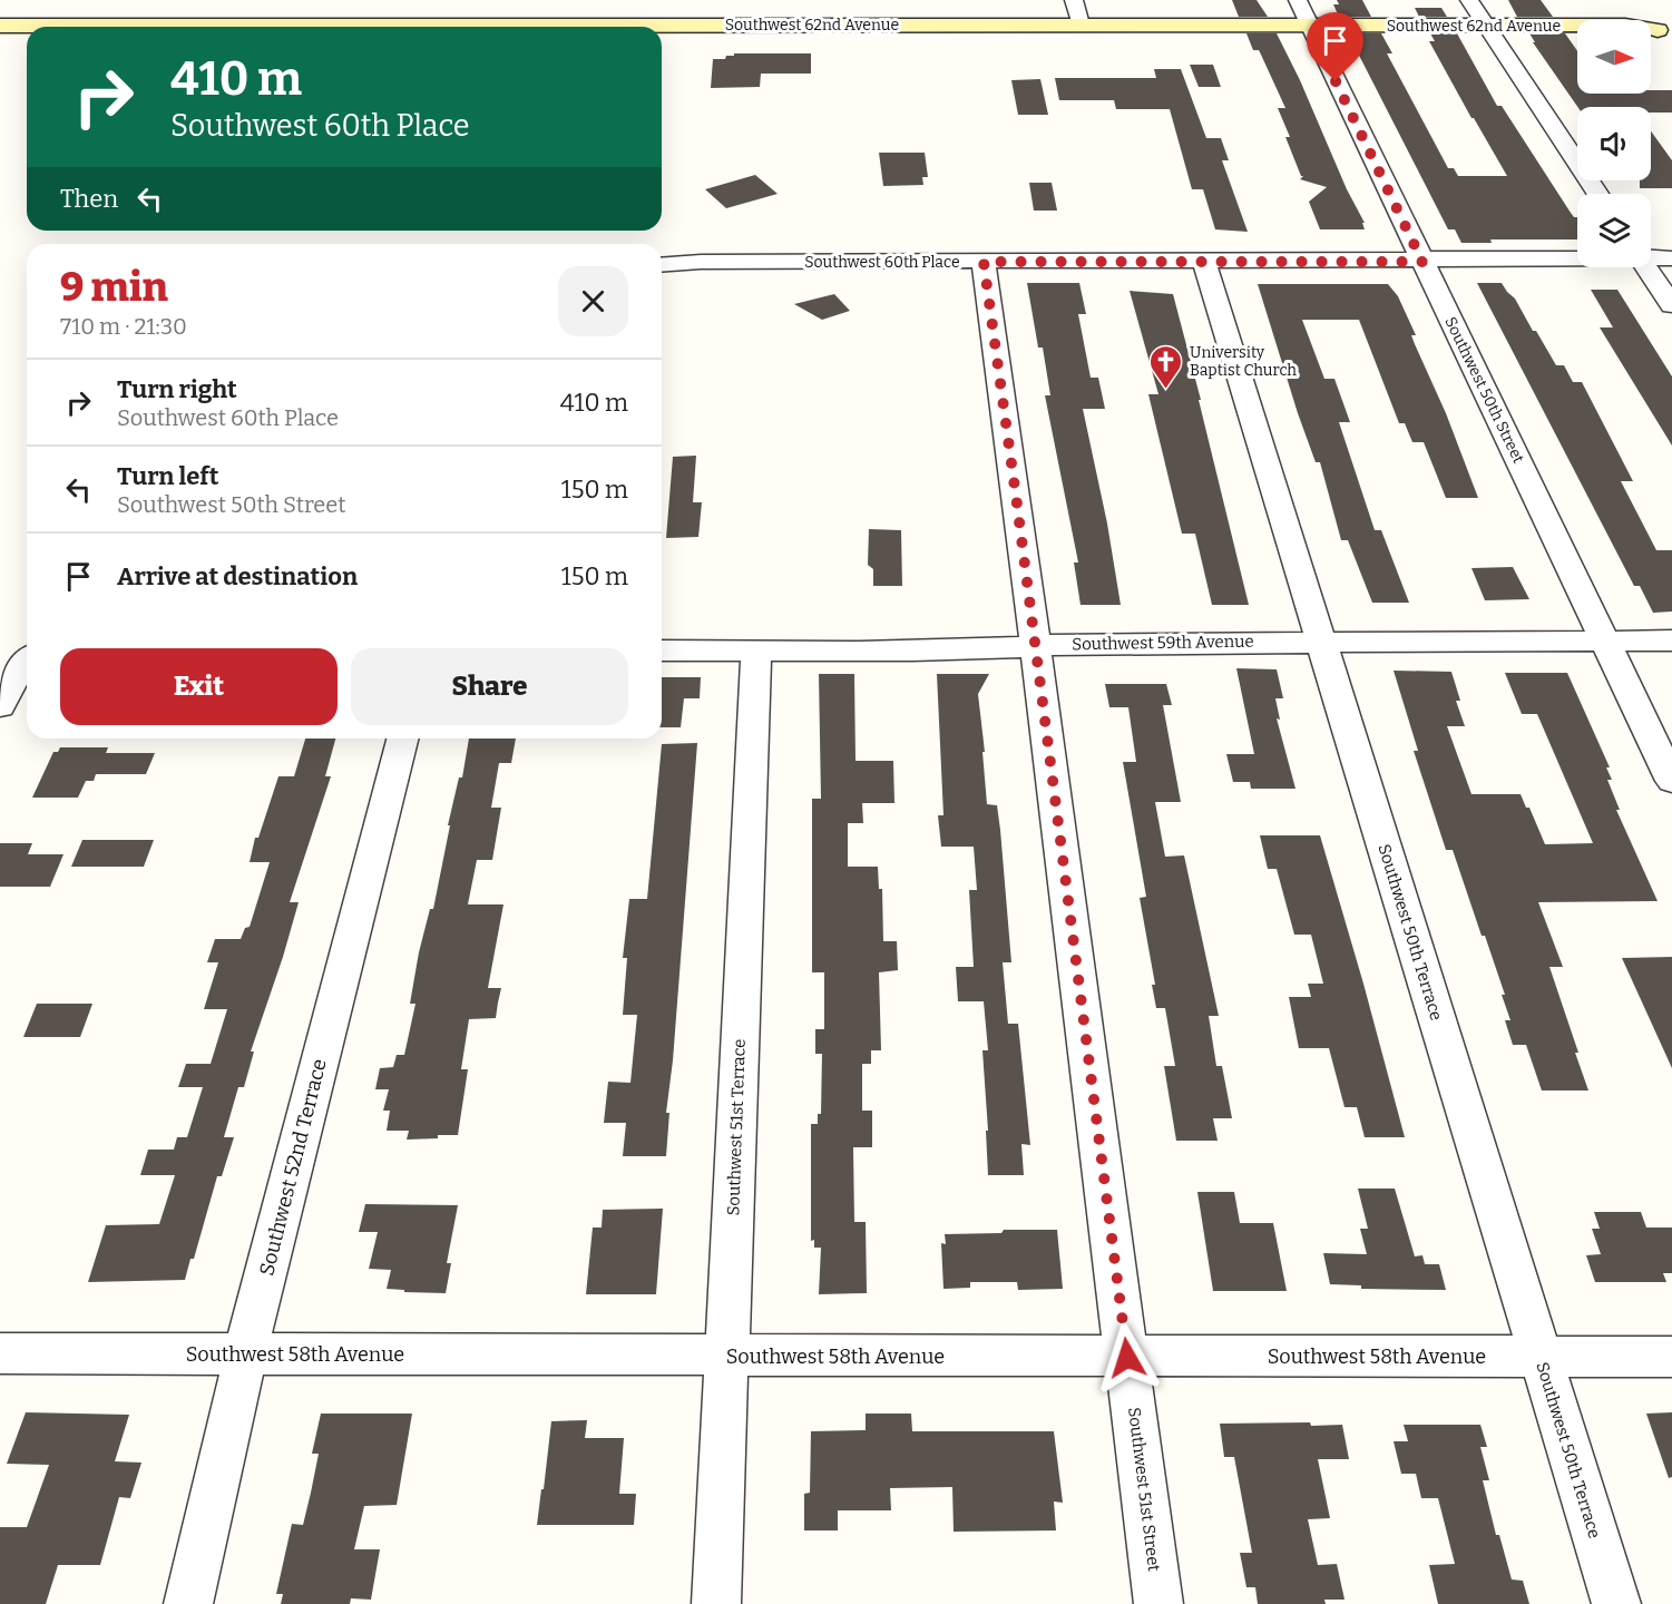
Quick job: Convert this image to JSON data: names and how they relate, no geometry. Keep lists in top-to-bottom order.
{
  "streets": {
    "street": [
      "Southwest 62nd Avenue",
      "Southwest 60th Place",
      "Southwest 50th Street",
      "Southwest 59th Avenue",
      "Southwest 50th Terrace",
      "Southwest 51st Terrace",
      "Southwest 52nd Terrace",
      "Southwest 58th Avenue",
      "Southwest 51st Street"
    ]
  },
  "crossings": [
    ["Southwest 62nd Avenue", "Southwest 50th Street"],
    ["Southwest 60th Place", "Southwest 50th Street"],
    ["Southwest 60th Place", "Southwest 50th Terrace"],
    ["Southwest 60th Place", "Southwest 51st Street"],
    ["Southwest 50th Street", "Southwest 59th Avenue"],
    ["Southwest 59th Avenue", "Southwest 50th Terrace"],
    ["Southwest 59th Avenue", "Southwest 51st Terrace"],
    ["Southwest 59th Avenue", "Southwest 51st Street"],
    ["Southwest 50th Terrace", "Southwest 58th Avenue"],
    ["Southwest 51st Terrace", "Southwest 58th Avenue"],
    ["Southwest 52nd Terrace", "Southwest 58th Avenue"],
    ["Southwest 58th Avenue", "Southwest 51st Street"]
  ],
  "places": {
    "church": ["University Baptist Church"]
  },
  "north": "right",
  "page": {
    "turn": ["410 m", "Southwest 60th Place"],
    "then": "Then",
    "heading": ["9 min", "710 m · 21:30"],
    "list": [
      {
        "name": "Turn right",
        "note": "Southwest 60th Place",
        "value": "410 m"
      },
      {
        "name": "Turn left",
        "note": "Southwest 50th Street",
        "value": "150 m"
      },
      {
        "name": "Arrive at destination",
        "value": "150 m"
      }
    ],
    "buttons": ["Exit", "Share"]
  }
}
